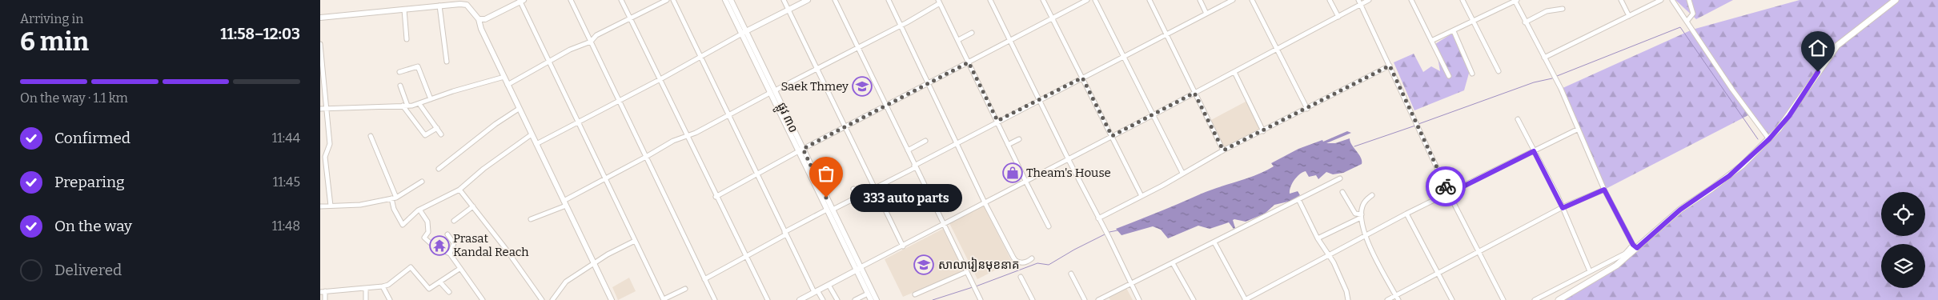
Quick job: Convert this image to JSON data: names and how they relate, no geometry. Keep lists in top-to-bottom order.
{
  "streets": {
    "street": ["ផ្លូវ ៣០"]
  },
  "places": {
    "school or university": ["Saek Thmey", "សាលារៀនមុខនាគ"],
    "shop": ["Theam's House"],
    "other": ["333 auto parts"],
    "temple": ["Prasat Kandal Reach"]
  },
  "page": {
    "heading": ["6 min", "Arriving in", "11:58–12:03"],
    "bar": "On the way · 1.1 km",
    "list": [
      ["Confirmed", "11:44"],
      ["Preparing", "11:45"],
      ["On the way", "11:48"],
      "Delivered"
    ],
    "bubble": "333 auto parts"
  }
}
